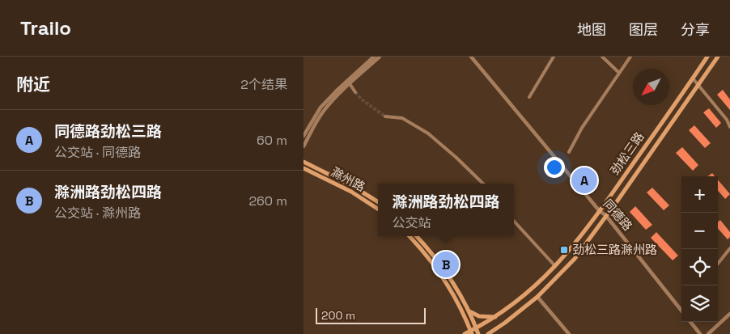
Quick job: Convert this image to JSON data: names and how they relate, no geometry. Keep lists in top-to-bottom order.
{
  "streets": {
    "main road": ["劲松三路", "滁州路"],
    "street": ["同德路"]
  },
  "crossings": [
    ["劲松三路", "同德路"]
  ],
  "places": {
    "transit": ["劲松三路滁州路"]
  },
  "scale_bar": "200 m",
  "north": "bottom left",
  "page": {
    "header": "Trailo",
    "nav": ["地图", "图层", "分享"],
    "heading": ["附近", "2个结果"],
    "list": [
      {
        "mark": "A",
        "name": "同德路劲松三路",
        "note": "公交站 · 同德路",
        "value": "60 m"
      },
      {
        "mark": "B",
        "name": "滁洲路劲松四路",
        "note": "公交站 · 滁州路",
        "value": "260 m"
      }
    ],
    "pins": ["A", "B"],
    "map_buttons": ["+", "−"],
    "popup": ["滁洲路劲松四路", "公交站"],
    "scale": "200 m"
  }
}
